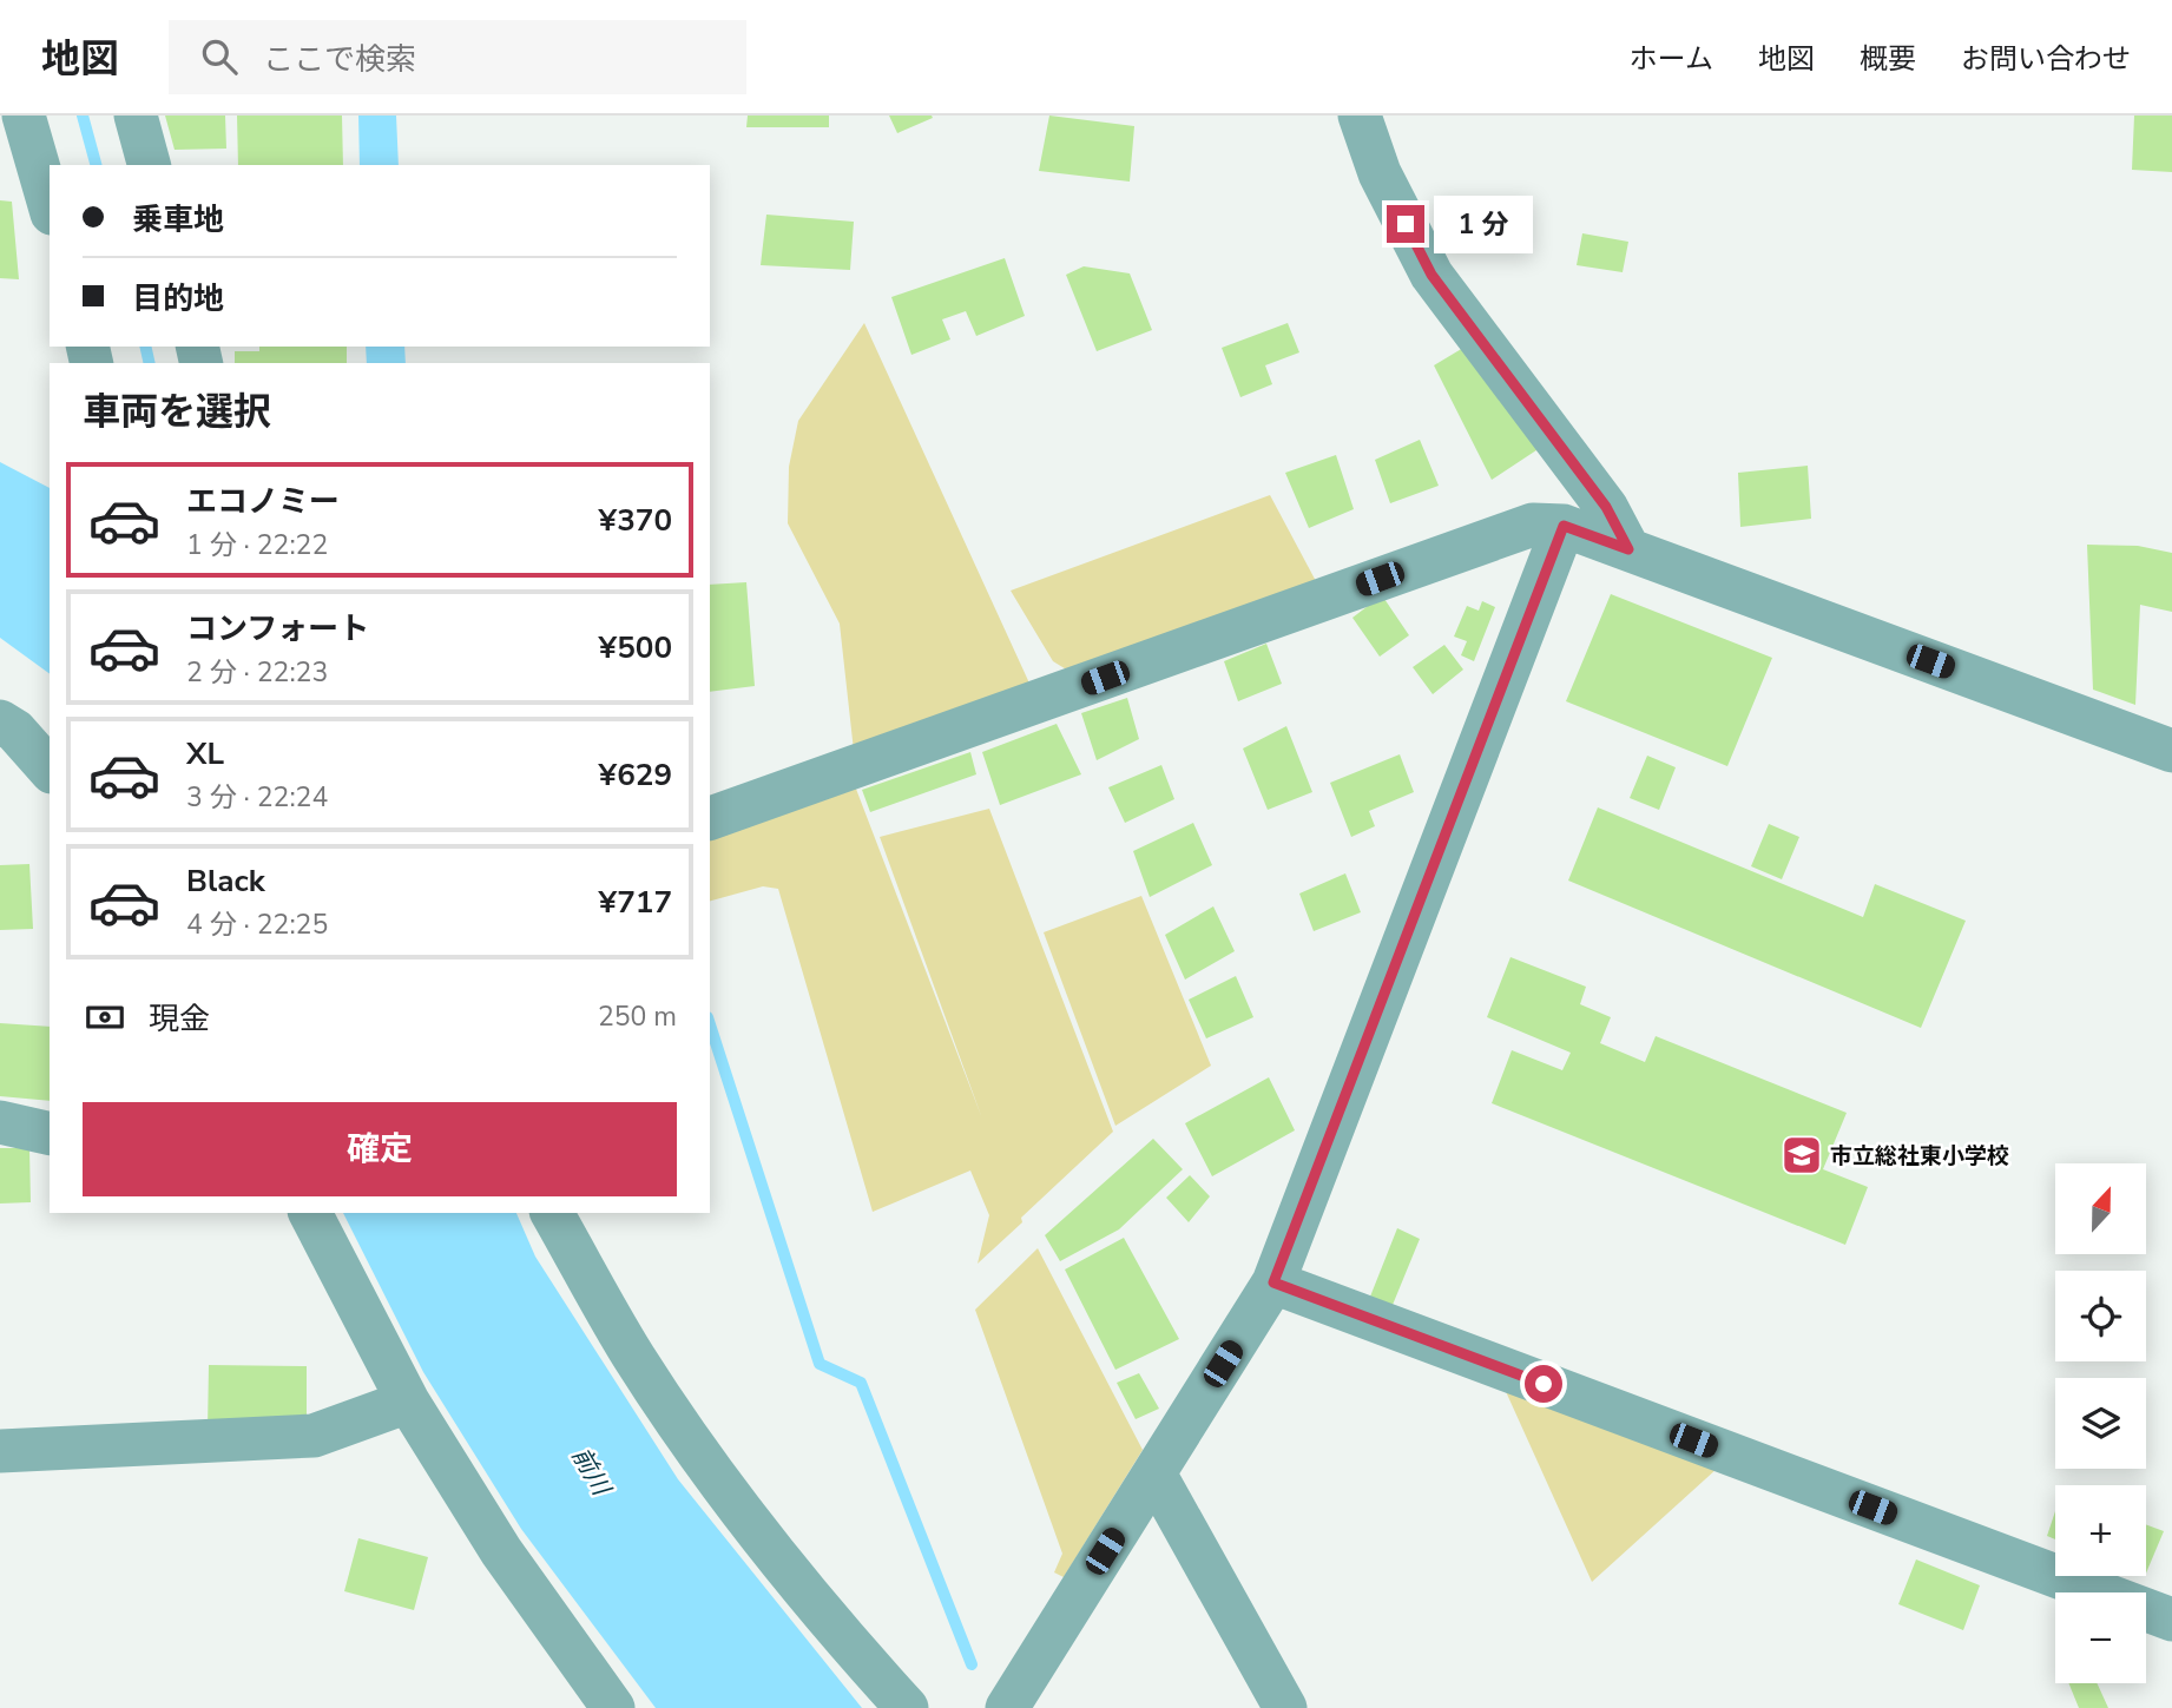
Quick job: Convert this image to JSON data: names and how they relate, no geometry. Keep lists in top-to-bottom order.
{
  "water": ["前川"],
  "places": {
    "school or university": ["市立総社東小学校"]
  },
  "north": "top",
  "page": {
    "header": "地図",
    "search": "ここで検索",
    "nav": [
      "ホーム",
      "地図",
      "概要",
      "お問い合わせ"
    ],
    "banner": ["乗車地", "目的地"],
    "bubble": "1 分",
    "heading": "車両を選択",
    "list": [
      {
        "name": "エコノミー",
        "note": "1 分 · 22:22",
        "value": "¥370"
      },
      {
        "name": "コンフォート",
        "note": "2 分 · 22:23",
        "value": "¥500"
      },
      {
        "name": "XL",
        "note": "3 分 · 22:24",
        "value": "¥629"
      },
      {
        "name": "Black",
        "note": "4 分 · 22:25",
        "value": "¥717"
      }
    ],
    "pay": ["現金", "250 m"],
    "buttons": "確定",
    "map_buttons": ["+", "−"]
  }
}
